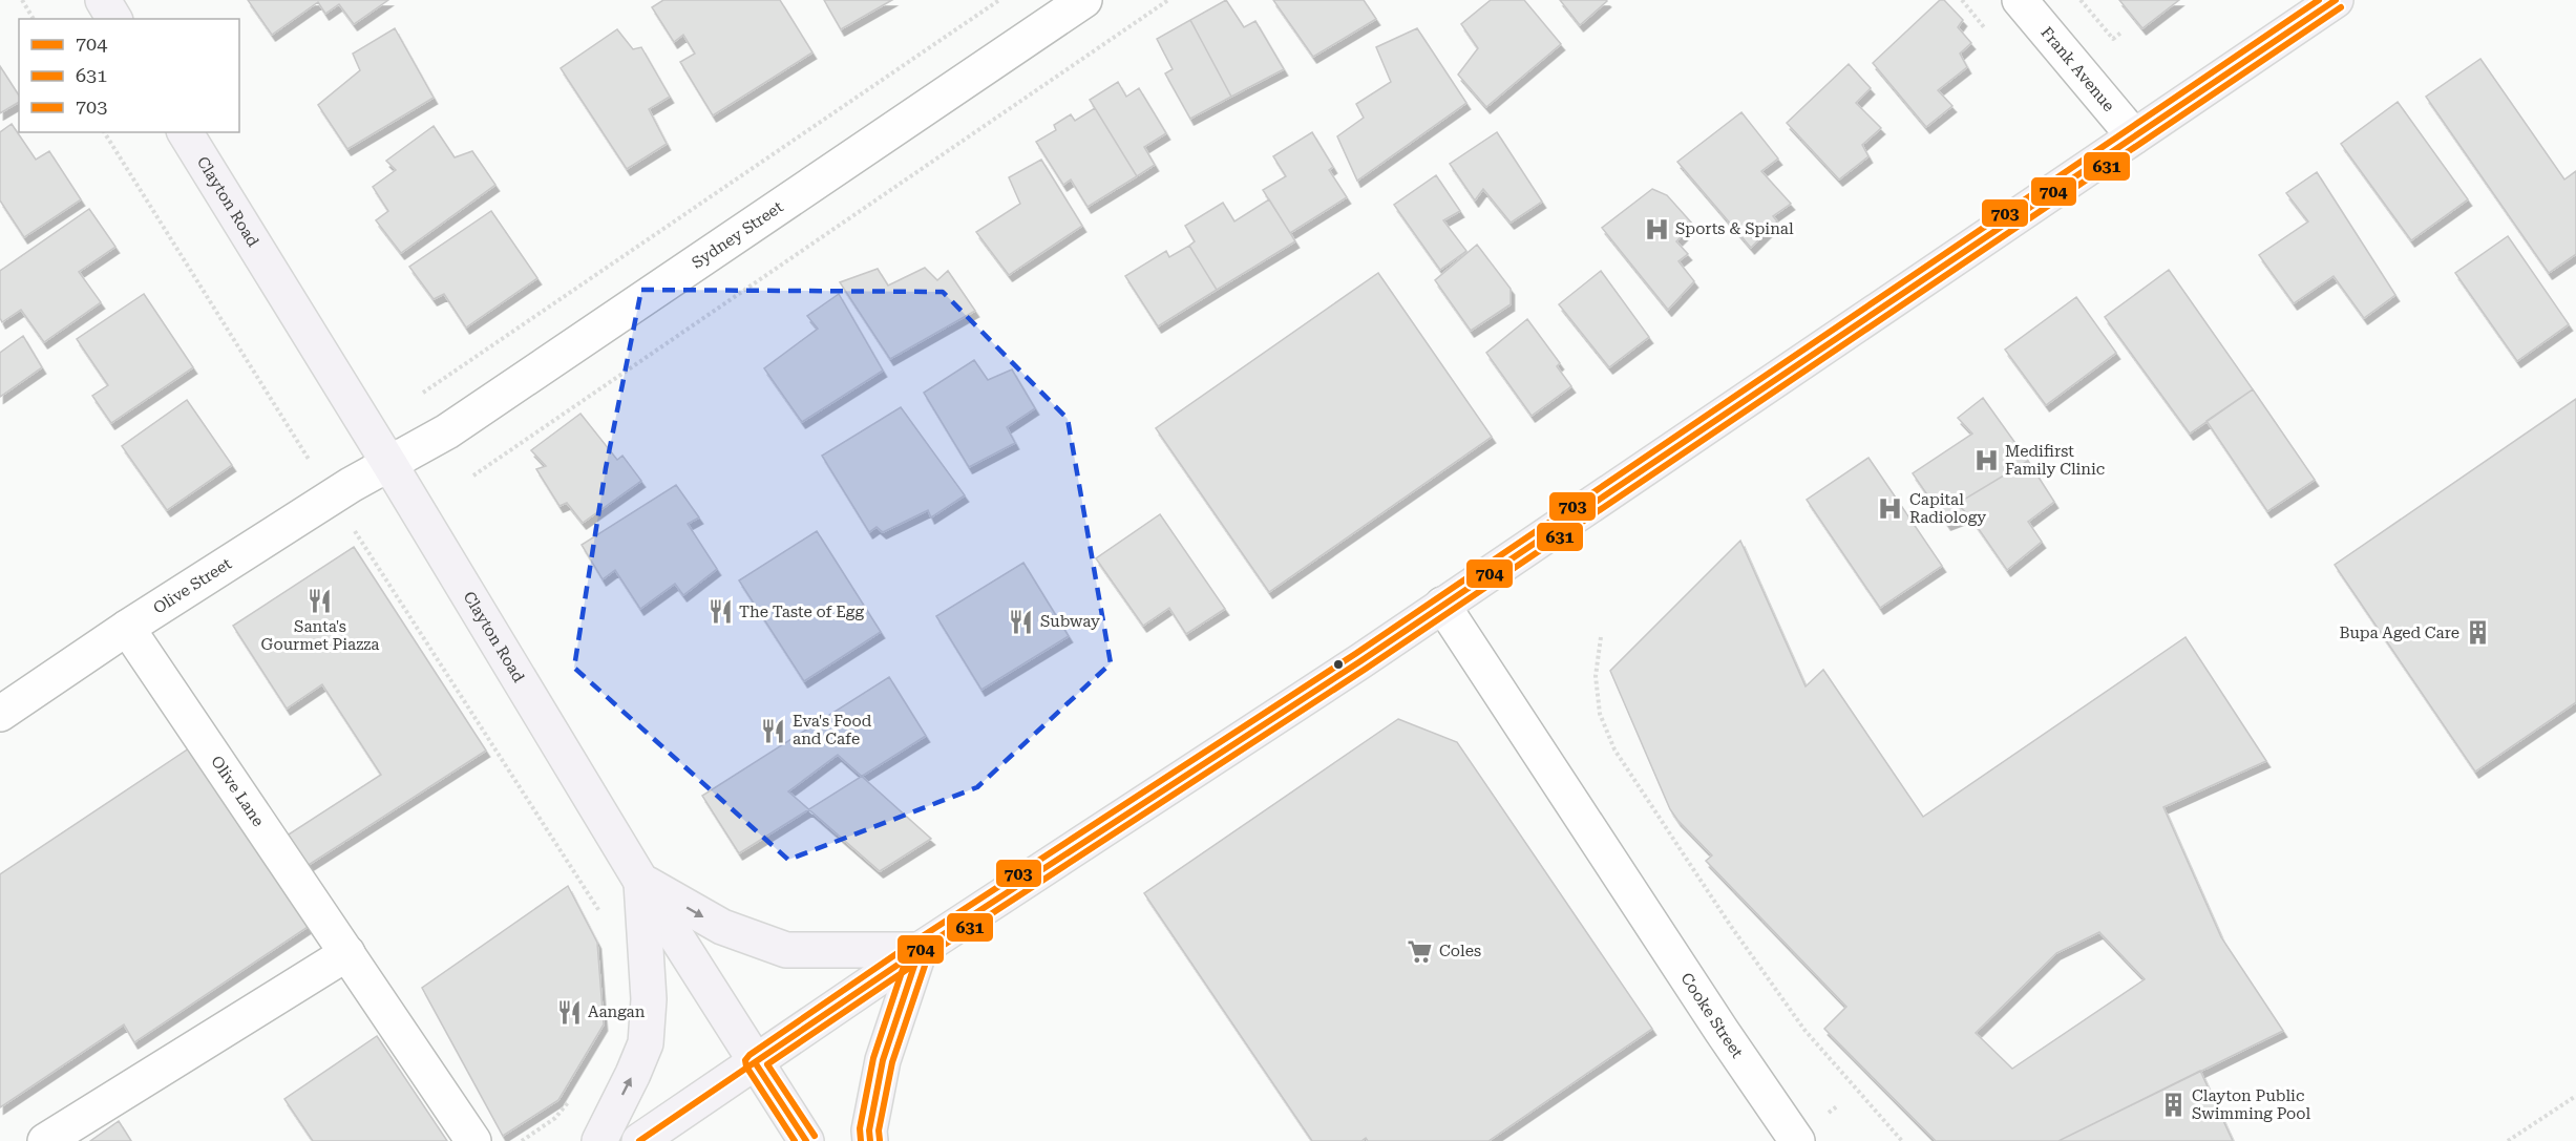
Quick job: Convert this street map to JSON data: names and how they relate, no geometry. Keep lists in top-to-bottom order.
{
  "streets": {
    "main road": ["Clayton Road"],
    "street": [
      "Frank Avenue",
      "Sydney Street",
      "Olive Street",
      "Olive Lane",
      "Cooke Street"
    ]
  },
  "crossings": [
    ["Clayton Road", "Sydney Street"],
    ["Clayton Road", "Olive Street"],
    ["Sydney Street", "Olive Street"],
    ["Olive Street", "Olive Lane"]
  ],
  "places": {
    "hospital": ["Sports & Spinal", "Medifirst Family Clinic", "Capital Radiology"],
    "restaurant": [
      "Santa's Gourmet Piazza",
      "The Taste of Egg",
      "Subway",
      "Eva's Food and Cafe",
      "Aangan"
    ],
    "building": ["Bupa Aged Care", "Clayton Public Swimming Pool"],
    "supermarket": ["Coles"]
  },
  "lines": ["transit line 704", "transit line 703", "transit line 631"],
  "legend": ["704", "631", "703"]
}
